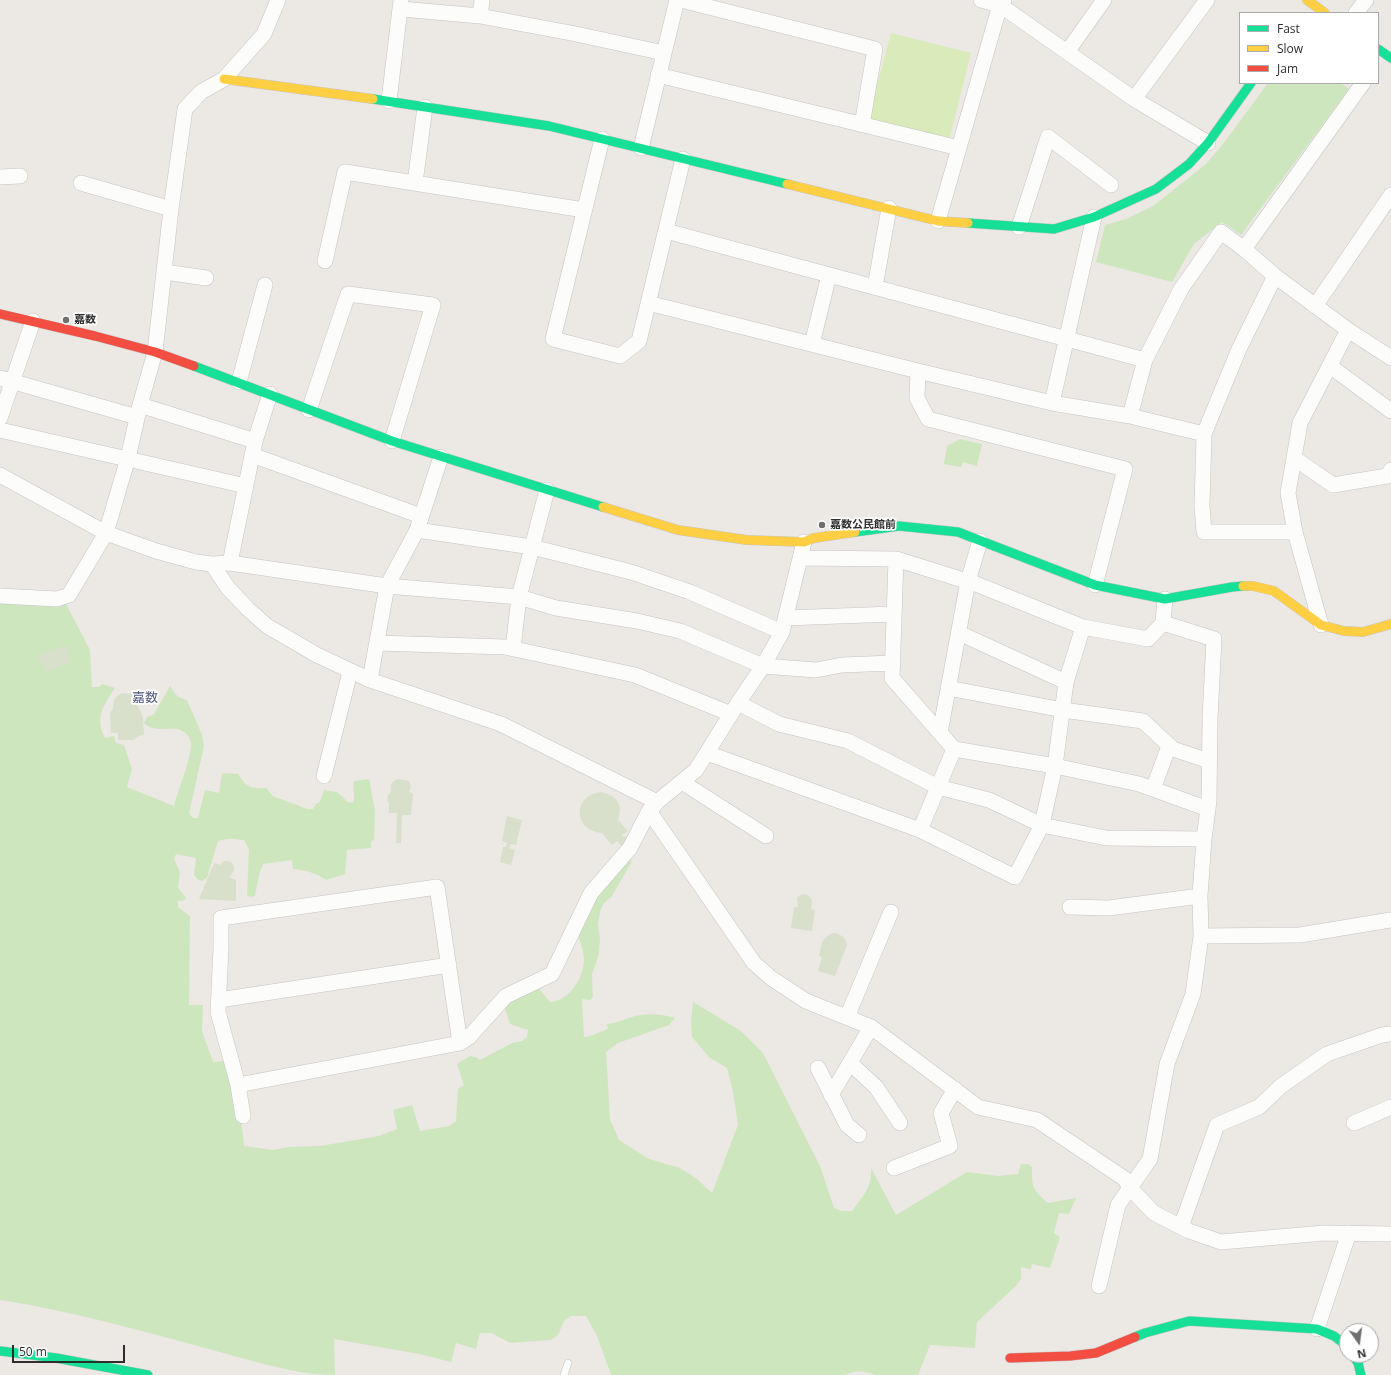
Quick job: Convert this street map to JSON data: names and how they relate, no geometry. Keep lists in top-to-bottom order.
{
  "districts": ["嘉数"],
  "places": ["嘉数", "嘉数公民館前"],
  "legend": ["Fast", "Slow", "Jam"],
  "scale_bar": "50 m",
  "north": "bottom"
}
